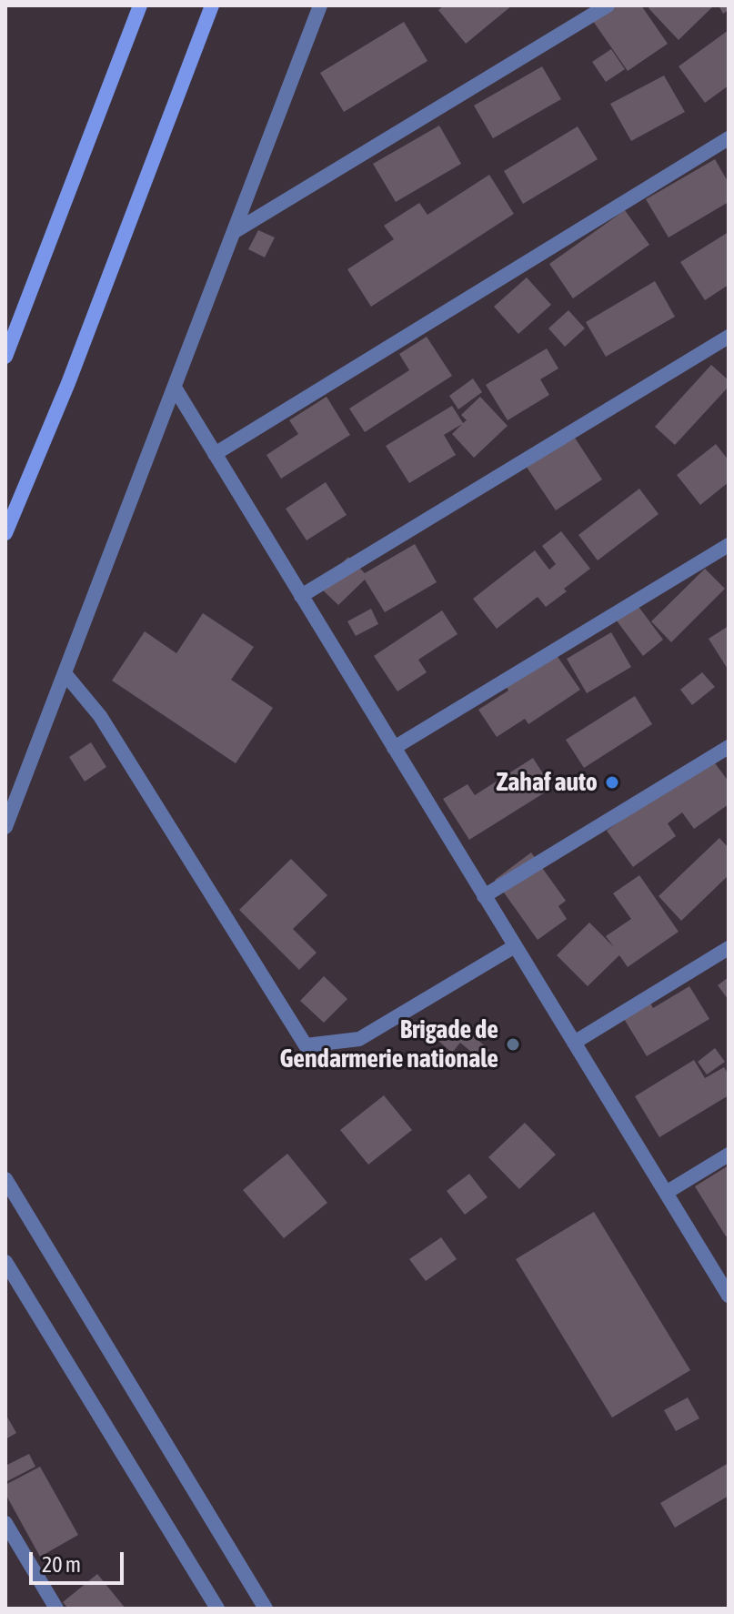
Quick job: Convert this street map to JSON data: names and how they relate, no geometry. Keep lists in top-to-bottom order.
{
  "places": ["Zahaf auto", "Brigade de Gendarmerie nationale"],
  "scale_bar": "20 m"
}
